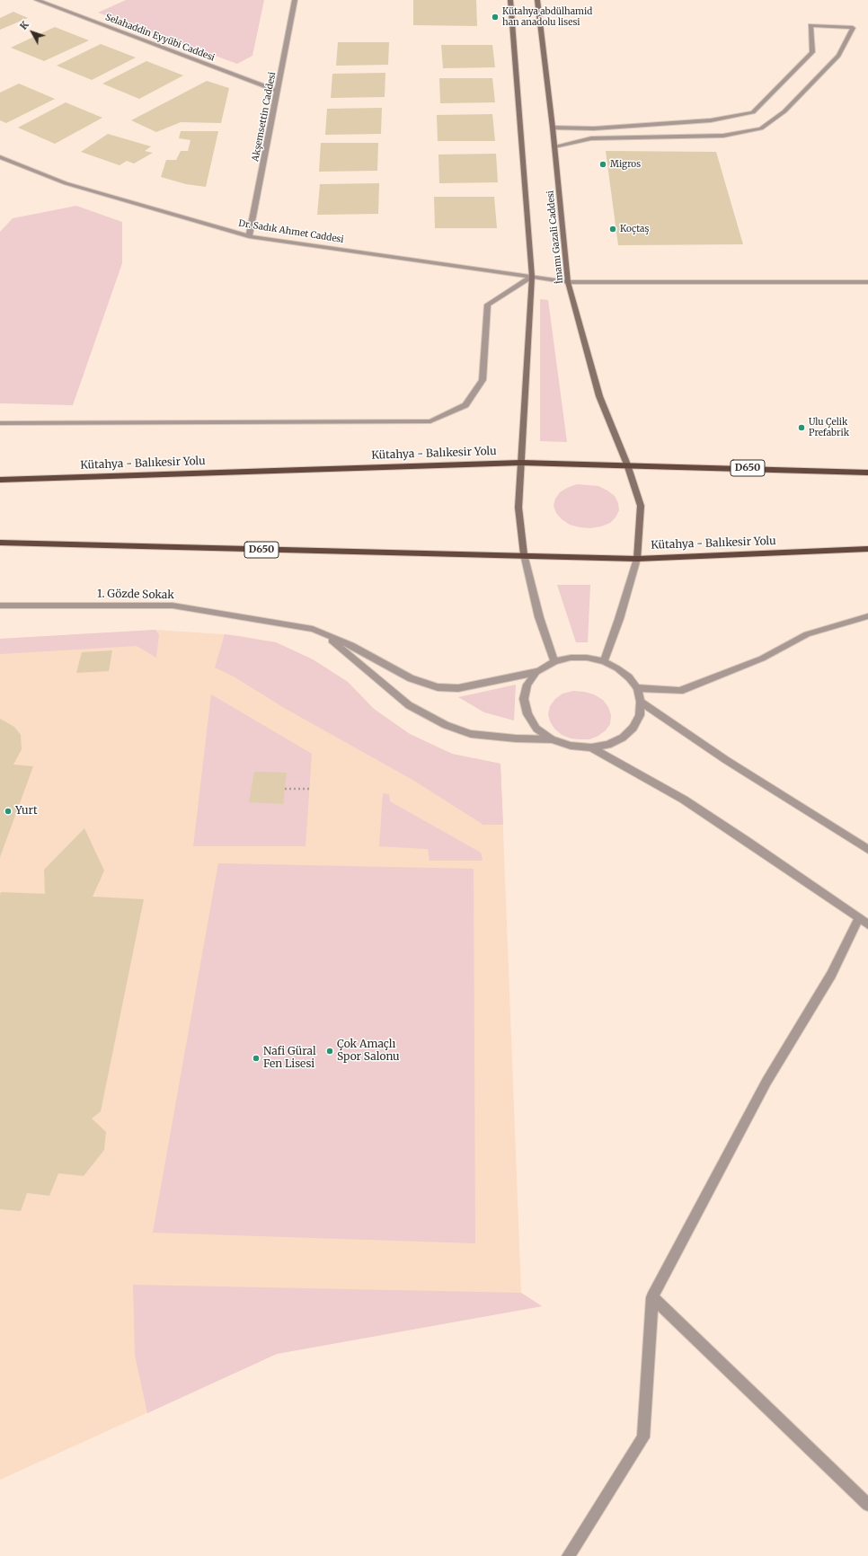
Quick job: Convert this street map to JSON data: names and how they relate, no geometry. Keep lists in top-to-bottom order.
{
  "streets": {
    "highway": ["Kütahya - Balıkesir Yolu", "D650"],
    "main road": ["İmamı Gazali Caddesi"],
    "street": [
      "Selahaddin Eyyübi Caddesi",
      "Akşemsettin Caddesi",
      "Dr. Sadık Ahmet Caddesi",
      "1. Gözde Sokak"
    ]
  },
  "crossings": [
    ["Selahaddin Eyyübi Caddesi", "Akşemsettin Caddesi"],
    ["Akşemsettin Caddesi", "Dr. Sadık Ahmet Caddesi"],
    ["Dr. Sadık Ahmet Caddesi", "İmamı Gazali Caddesi"],
    ["İmamı Gazali Caddesi", "Kütahya - Balıkesir Yolu"]
  ],
  "places": [
    "Kütahya abdülhamid han anadolu lisesi",
    "Migros",
    "Koçtaş",
    "Ulu Çelik Prefabrik",
    "Yurt",
    "Çok Amaçlı Spor Salonu",
    "Nafi Güral Fen Lisesi"
  ],
  "north": "top left"
}
